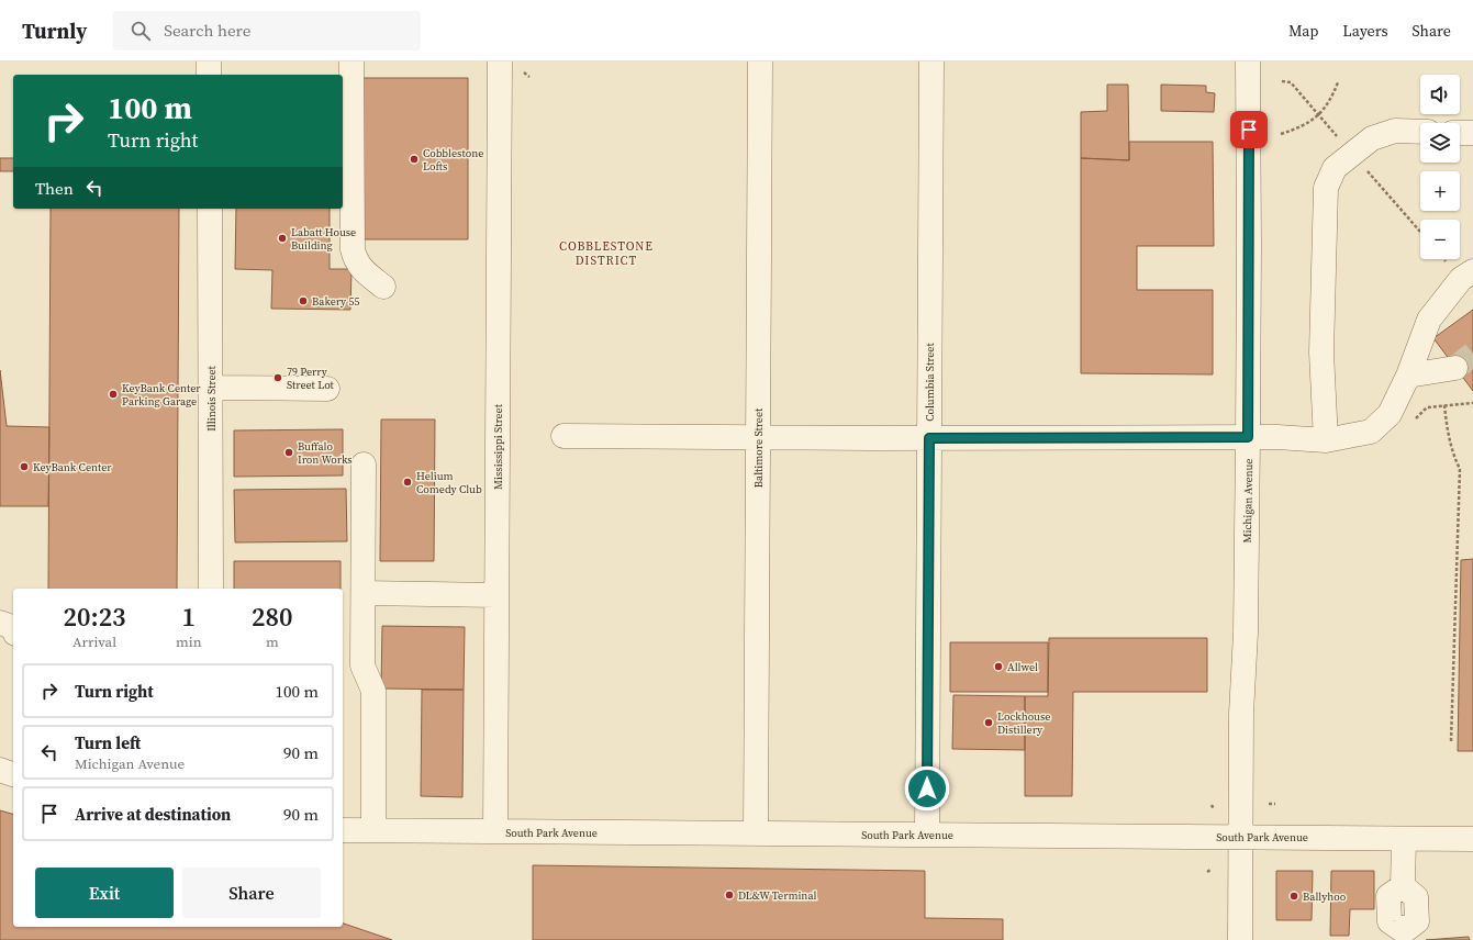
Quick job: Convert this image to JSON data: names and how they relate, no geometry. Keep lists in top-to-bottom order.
{
  "streets": {
    "street": [
      "Columbia Street",
      "Illinois Street",
      "Mississippi Street",
      "Baltimore Street",
      "Michigan Avenue",
      "South Park Avenue"
    ]
  },
  "crossings": [
    ["Columbia Street", "South Park Avenue"],
    ["Mississippi Street", "South Park Avenue"],
    ["Baltimore Street", "South Park Avenue"],
    ["Michigan Avenue", "South Park Avenue"]
  ],
  "districts": ["COBBLESTONE DISTRICT"],
  "places": [
    "Cobblestone Lofts",
    "Labatt House Building",
    "Bakery 55",
    "79 Perry Street Lot",
    "KeyBank Center Parking Garage",
    "Buffalo Iron Works",
    "KeyBank Center",
    "Helium Comedy Club",
    "Allwel",
    "Lockhouse Distillery",
    "DL&W Terminal",
    "Ballyhoo"
  ],
  "page": {
    "header": "Turnly",
    "search": "Search here",
    "nav": ["Map", "Layers", "Share"],
    "map_buttons": ["+", "−"],
    "turn": ["100 m", "Turn right"],
    "then": "Then",
    "eta": [
      "20:23",
      "Arrival",
      "1",
      "min",
      "280",
      "m"
    ],
    "list": [
      {
        "name": "Turn right",
        "value": "100 m"
      },
      {
        "name": "Turn left",
        "note": "Michigan Avenue",
        "value": "90 m"
      },
      {
        "name": "Arrive at destination",
        "value": "90 m"
      }
    ],
    "buttons": ["Exit", "Share"]
  }
}
